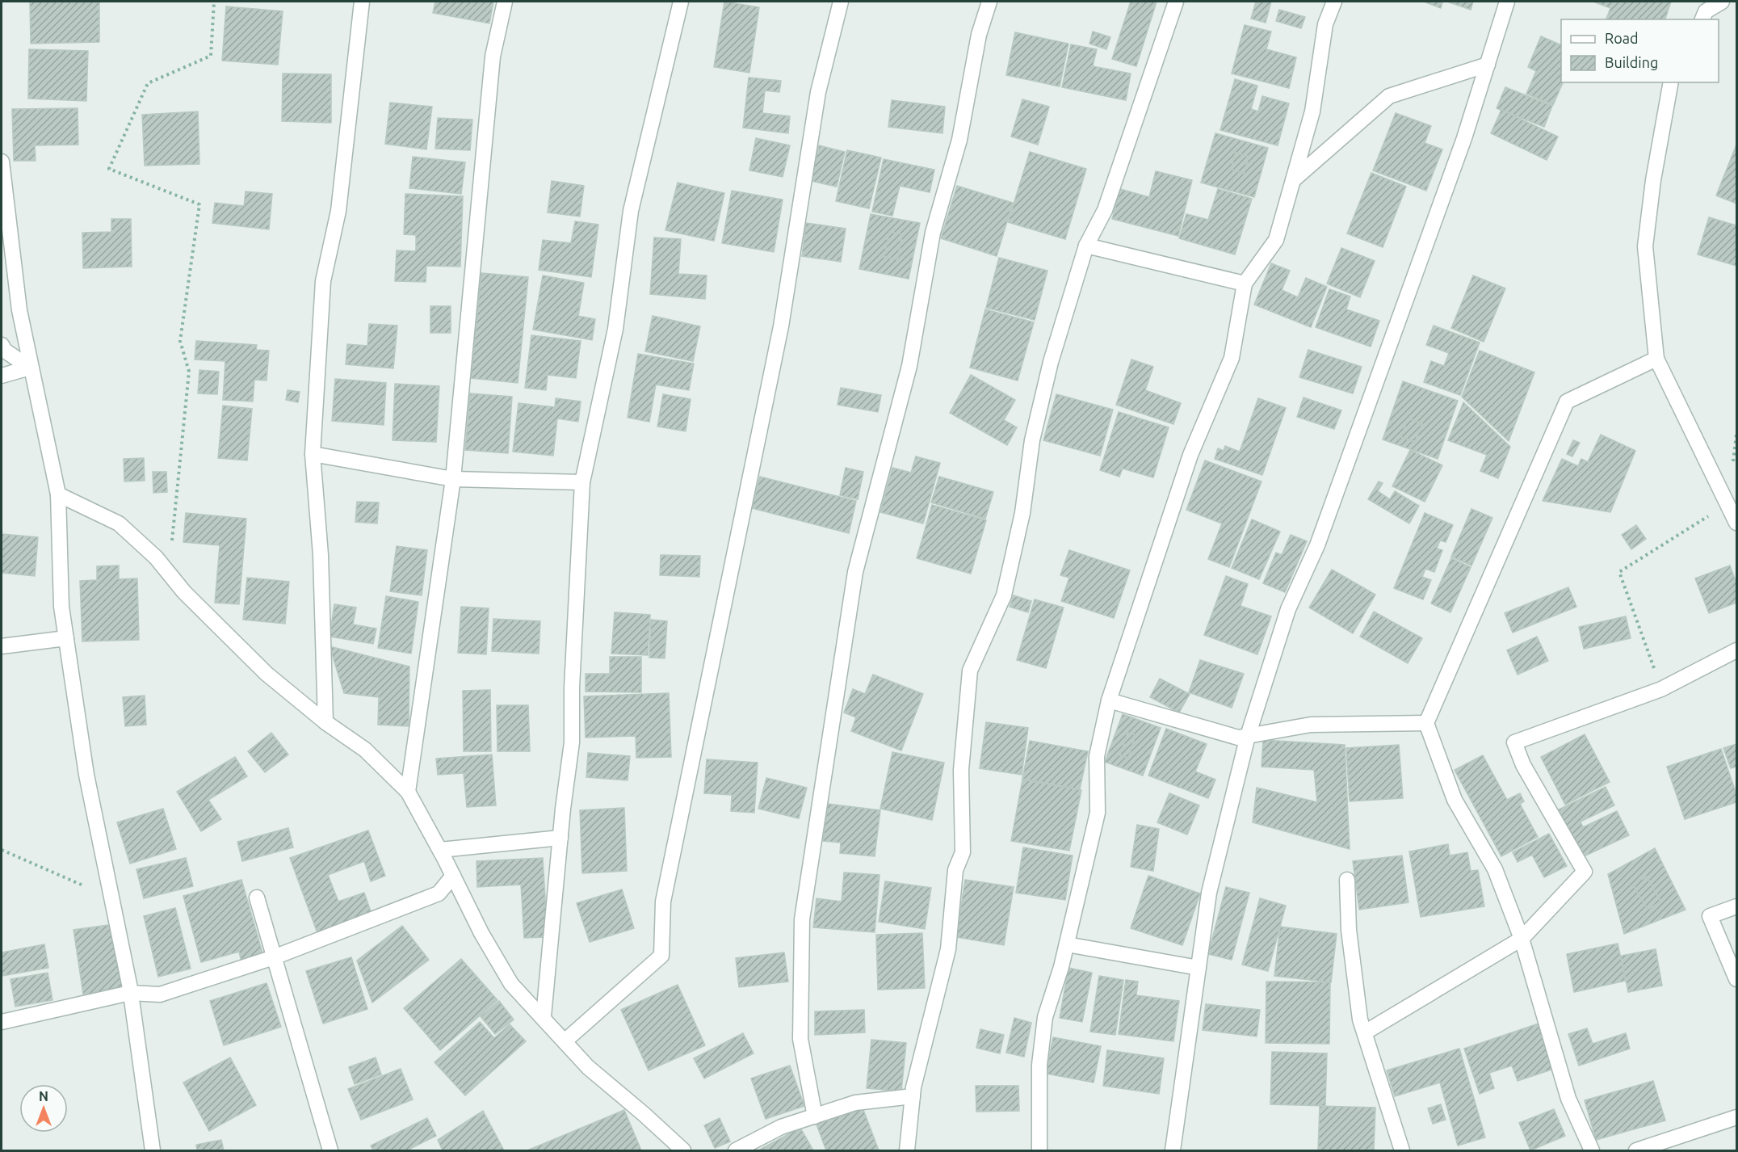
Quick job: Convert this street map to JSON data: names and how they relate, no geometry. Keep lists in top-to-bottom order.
{
  "legend": ["Road", "Building"],
  "north": "top"
}
